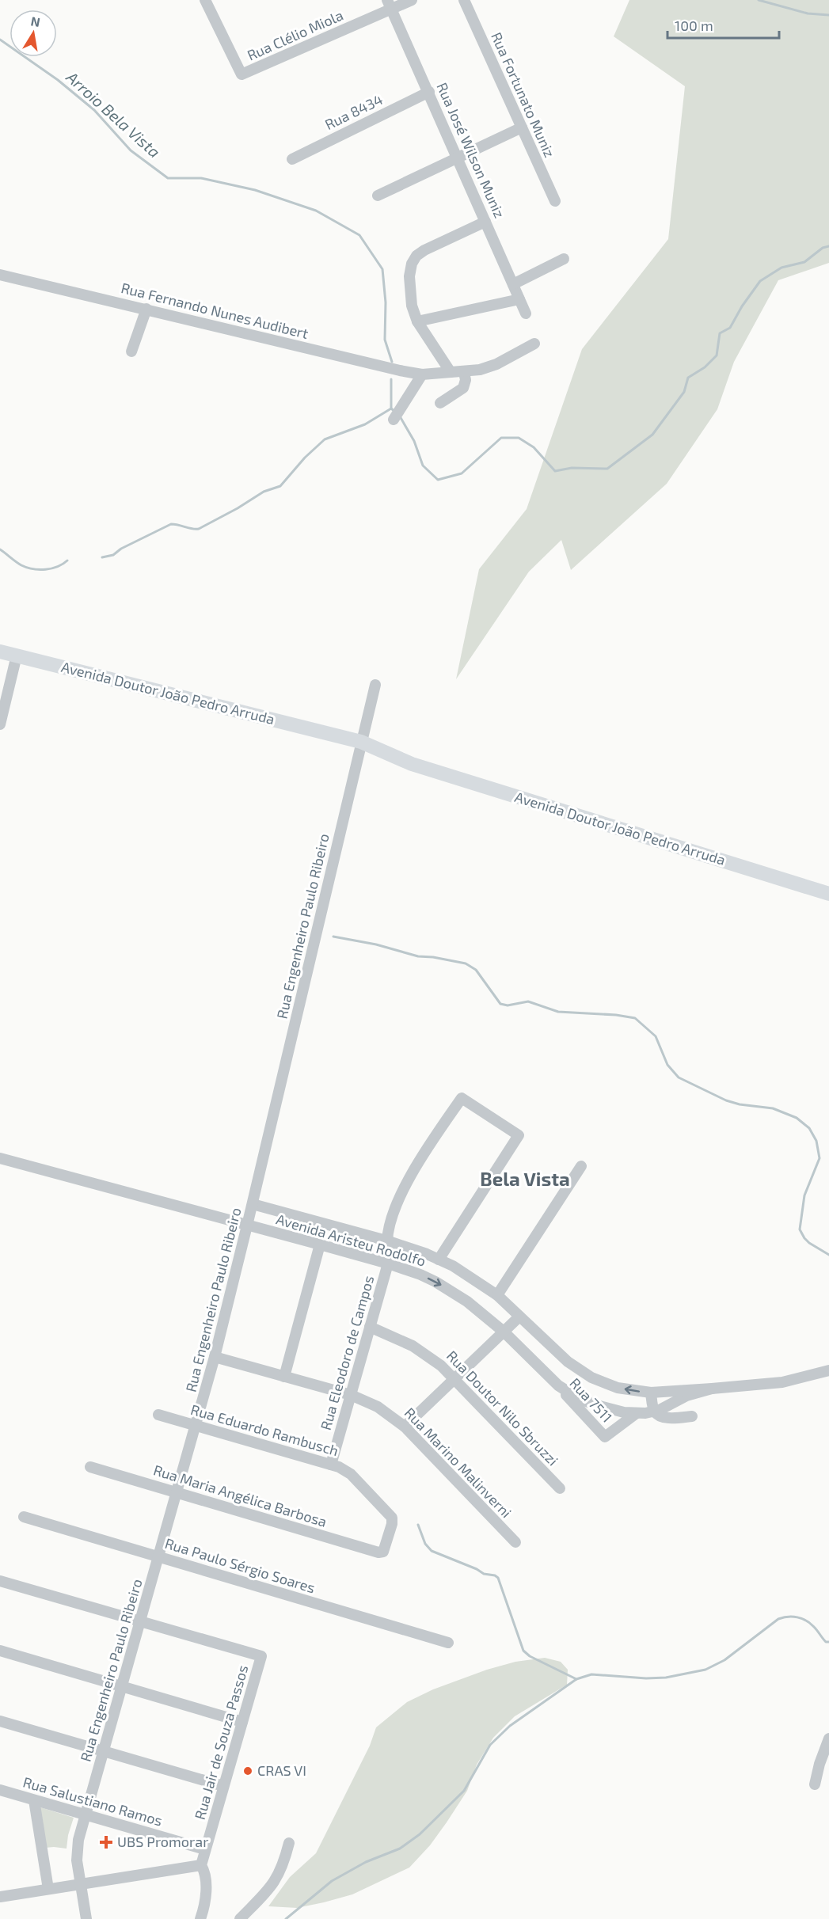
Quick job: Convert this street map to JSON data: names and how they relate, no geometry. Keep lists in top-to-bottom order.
{
  "streets": {
    "main road": ["Avenida Doutor João Pedro Arruda"],
    "street": [
      "Rua Clélio Miola",
      "Rua Fortunato Muniz",
      "Rua 8434",
      "Rua José Wilson Muniz",
      "Rua Fernando Nunes Audibert",
      "Rua Engenheiro Paulo Ribeiro",
      "Avenida Aristeu Rodolfo",
      "Rua Eleodoro de Campos",
      "Rua 7511",
      "Rua Doutor Nilo Sbruzzi",
      "Rua Eduardo Rambusch",
      "Rua Marino Malinverni",
      "Rua Maria Angélica Barbosa",
      "Rua Paulo Sérgio Soares",
      "Rua Jair de Souza Passos",
      "Rua Salustiano Ramos"
    ]
  },
  "crossings": [
    ["Rua Clélio Miola", "Rua José Wilson Muniz"],
    ["Rua 8434", "Rua José Wilson Muniz"],
    ["Avenida Doutor João Pedro Arruda", "Rua Engenheiro Paulo Ribeiro"],
    ["Rua Engenheiro Paulo Ribeiro", "Avenida Aristeu Rodolfo"],
    ["Rua Engenheiro Paulo Ribeiro", "Rua Eduardo Rambusch"],
    ["Rua Engenheiro Paulo Ribeiro", "Rua Marino Malinverni"],
    ["Rua Engenheiro Paulo Ribeiro", "Rua Maria Angélica Barbosa"],
    ["Rua Engenheiro Paulo Ribeiro", "Rua Paulo Sérgio Soares"],
    ["Rua Engenheiro Paulo Ribeiro", "Rua Jair de Souza Passos"],
    ["Rua Engenheiro Paulo Ribeiro", "Rua Salustiano Ramos"],
    ["Avenida Aristeu Rodolfo", "Rua Eleodoro de Campos"],
    ["Avenida Aristeu Rodolfo", "Rua 7511"],
    ["Rua Eleodoro de Campos", "Rua Doutor Nilo Sbruzzi"],
    ["Rua Eleodoro de Campos", "Rua Eduardo Rambusch"],
    ["Rua Eleodoro de Campos", "Rua Marino Malinverni"],
    ["Rua Eduardo Rambusch", "Rua Maria Angélica Barbosa"],
    ["Rua Jair de Souza Passos", "Rua Salustiano Ramos"]
  ],
  "districts": ["Bela Vista"],
  "water": ["Arroio Bela Vista"],
  "places": {
    "other": ["CRAS VI"],
    "health": ["UBS Promorar"]
  },
  "scale_bar": "100 m",
  "north": "top"
}
